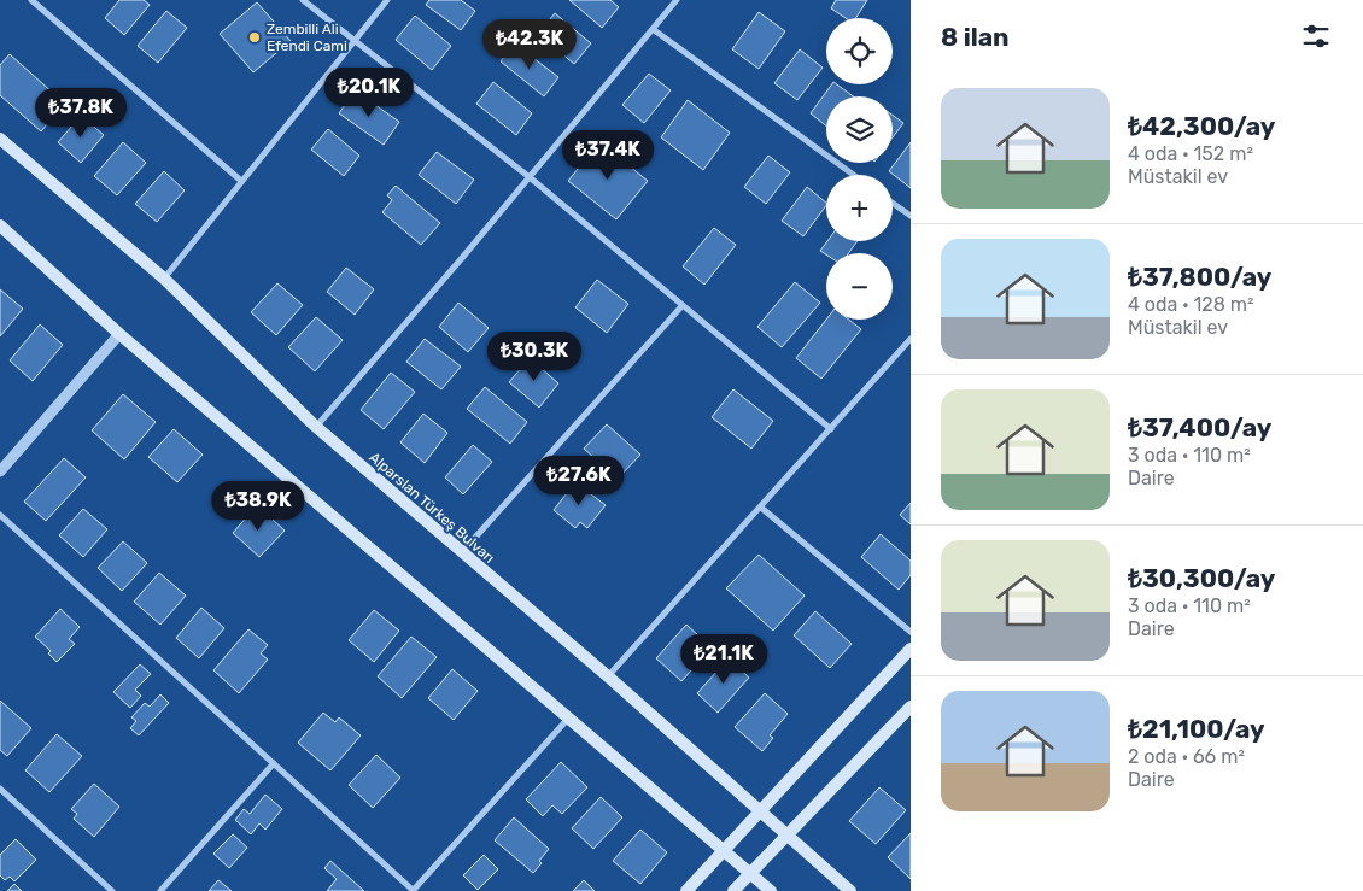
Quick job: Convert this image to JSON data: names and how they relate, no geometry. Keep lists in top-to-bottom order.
{
  "streets": {
    "main road": ["Alparslan Türkeş Bulvarı"]
  },
  "places": ["Zembilli Ali Efendi Cami"],
  "page": {
    "heading": "8 ilan",
    "map_buttons": ["+", "−"],
    "price": [
      "₺42.3K",
      "₺20.1K",
      "₺37.8K",
      "₺37.4K",
      "₺30.3K",
      "₺27.6K",
      "₺38.9K",
      "₺21.1K"
    ],
    "list": [
      {
        "name": "₺42,300/ay",
        "note": "4 oda · 152 m² · Müstakil ev"
      },
      {
        "name": "₺37,800/ay",
        "note": "4 oda · 128 m² · Müstakil ev"
      },
      {
        "name": "₺37,400/ay",
        "note": "3 oda · 110 m² · Daire"
      },
      {
        "name": "₺30,300/ay",
        "note": "3 oda · 110 m² · Daire"
      },
      {
        "name": "₺21,100/ay",
        "note": "2 oda · 66 m² · Daire"
      }
    ]
  }
}
